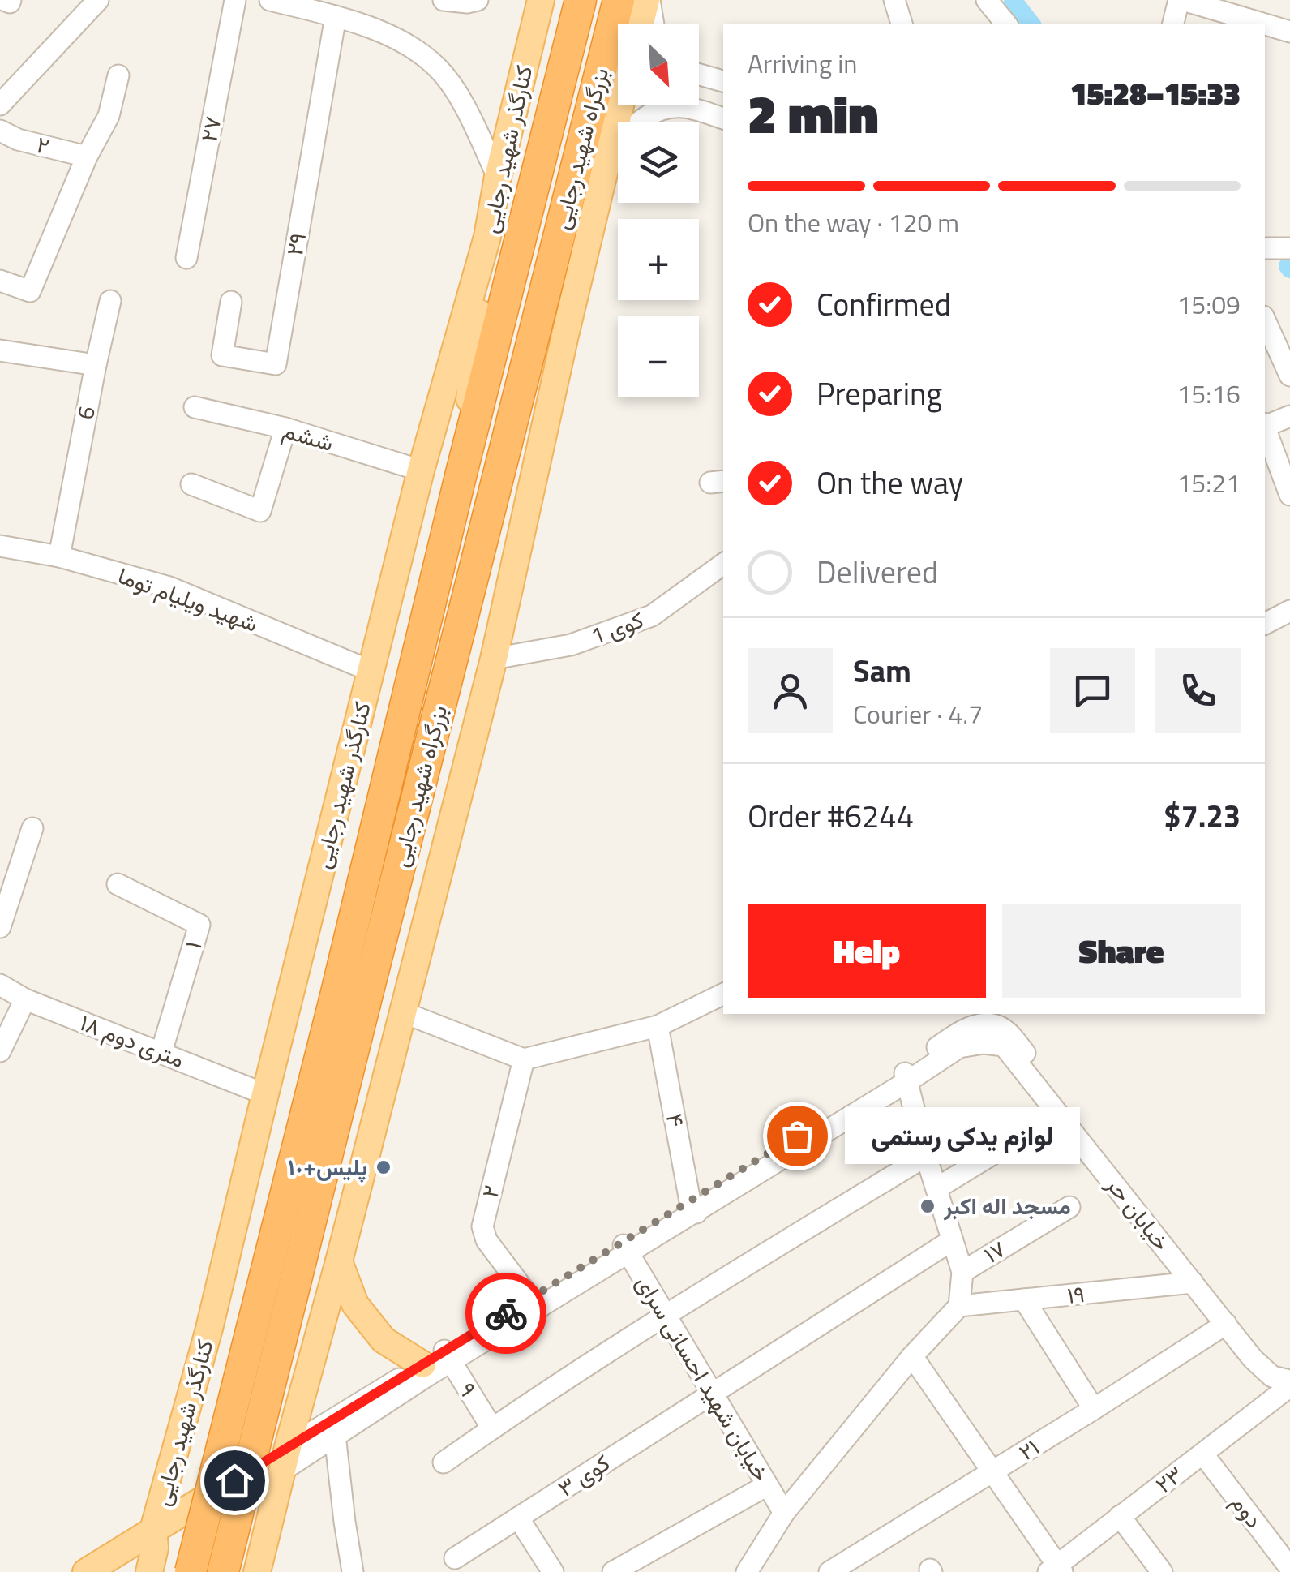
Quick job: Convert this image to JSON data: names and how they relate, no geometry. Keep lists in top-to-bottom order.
{
  "streets": {
    "highway": ["بزرگراه شهید رجایی"],
    "main road": ["کنارگذر شهید رجایی"],
    "street": [
      "۲۷",
      "۲",
      "۲۹",
      "6",
      "ششم",
      "شهید ویلیام توما",
      "کوی 1",
      "۱",
      "۱۸ متری دوم",
      "۴",
      "خیابان حر",
      "۱۷",
      "۱۹",
      "خیابان شهید احسانی سرای",
      "۹",
      "۲۱",
      "کوی ۳",
      "۲۳",
      "دوم"
    ]
  },
  "crossings": [
    ["۲", "خیابان حر"],
    ["کنارگذر شهید رجایی", "ششم"],
    ["کنارگذر شهید رجایی", "شهید ویلیام توما"],
    ["کنارگذر شهید رجایی", "۱۸ متری دوم"],
    ["6", "شهید ویلیام توما"],
    ["۱", "۱۸ متری دوم"],
    ["۴", "خیابان حر"],
    ["خیابان حر", "۱۹"],
    ["خیابان حر", "خیابان شهید احسانی سرای"],
    ["خیابان حر", "۹"],
    ["خیابان حر", "۲۱"],
    ["خیابان حر", "۲۳"],
    ["خیابان شهید احسانی سرای", "کوی ۳"],
    ["۲۳", "دوم"]
  ],
  "places": ["لوازم یدکی رستمی", "پلیس+١٠", "مسجد اله اکبر"],
  "north": "bottom right",
  "page": {
    "map_buttons": ["+", "−"],
    "heading": ["2 min", "Arriving in", "15:28–15:33"],
    "panel": [
      "Sam",
      "Courier · 4.7",
      "Order #6244",
      "$7.23"
    ],
    "bar": "On the way · 120 m",
    "list": [
      ["Confirmed", "15:09"],
      ["Preparing", "15:16"],
      ["On the way", "15:21"],
      "Delivered"
    ],
    "buttons": ["Help", "Share"],
    "bubble": "لوازم یدکی رستمی"
  }
}
